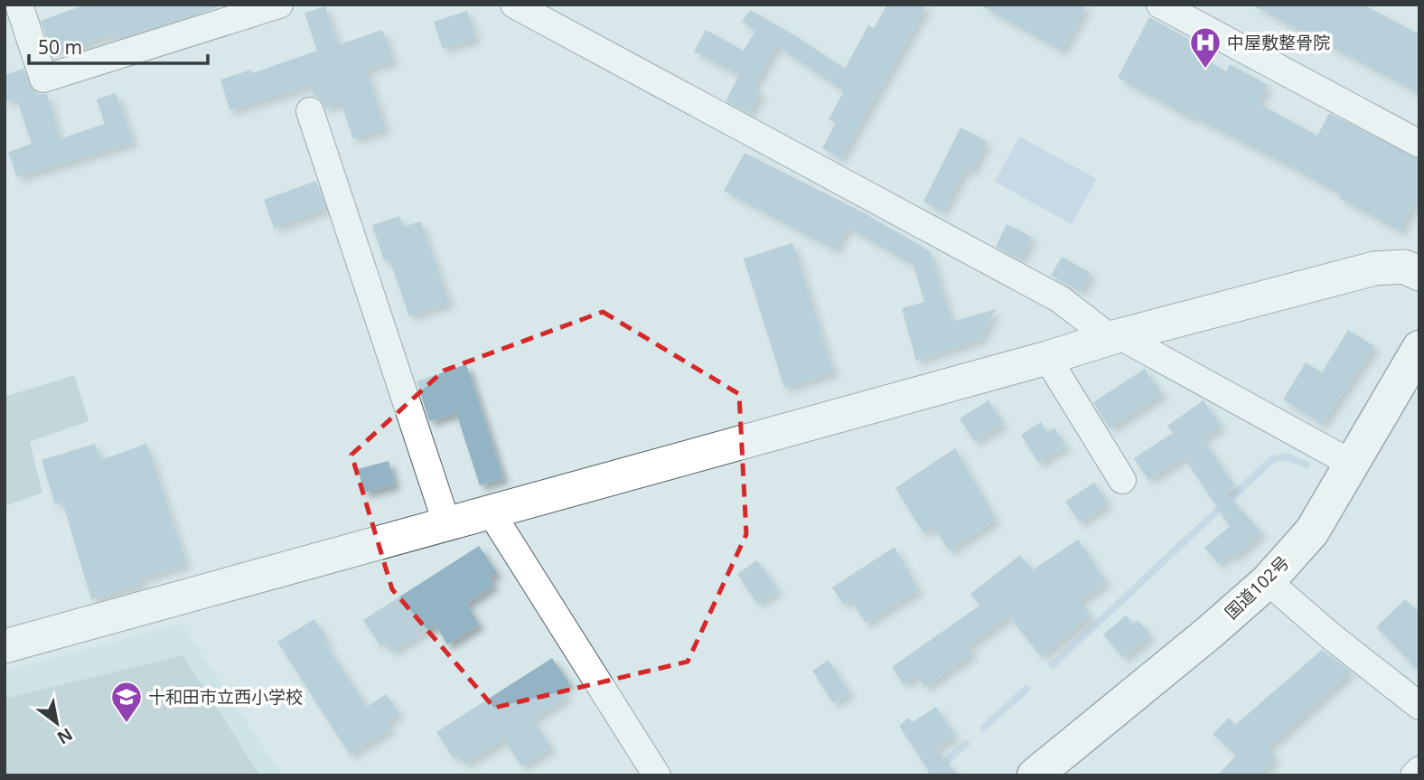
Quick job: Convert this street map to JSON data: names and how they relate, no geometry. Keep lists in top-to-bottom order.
{
  "streets": {
    "highway": ["国道102号"]
  },
  "places": {
    "hospital": ["中屋敷整骨院"],
    "school or university": ["十和田市立西小学校"]
  },
  "scale_bar": "50 m",
  "north": "bottom right"
}
